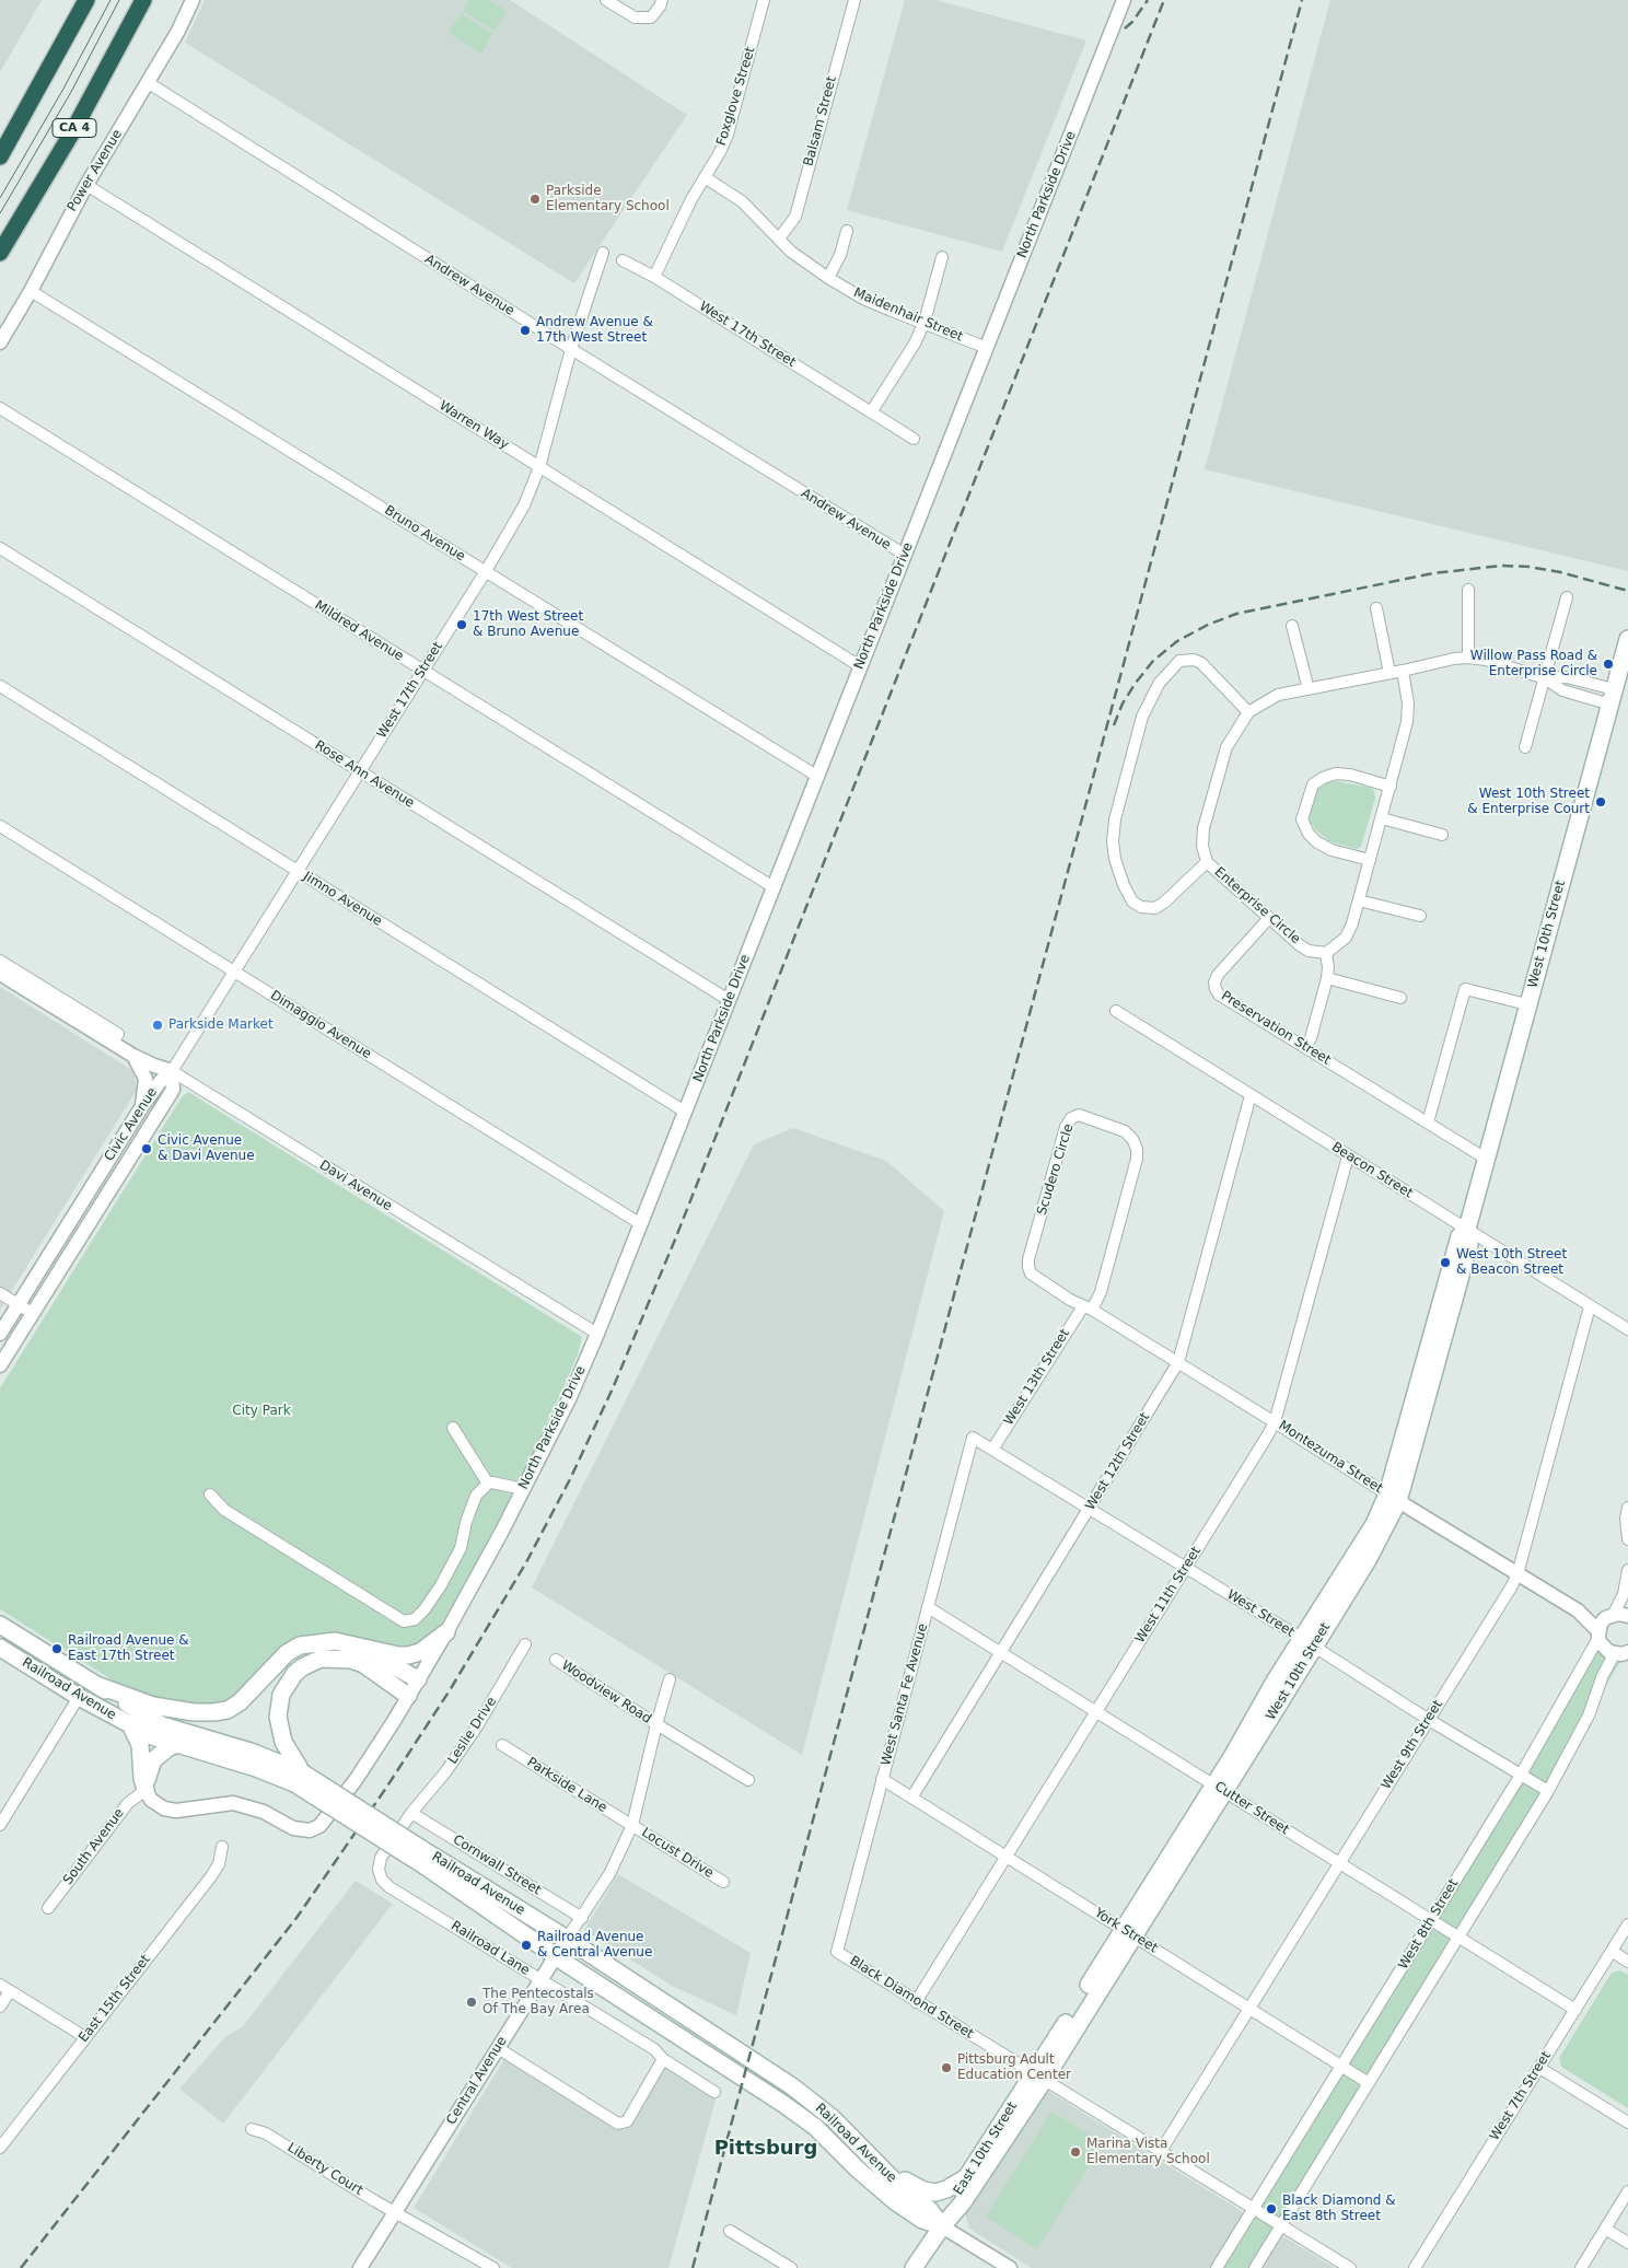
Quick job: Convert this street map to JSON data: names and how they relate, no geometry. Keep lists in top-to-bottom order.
{
  "streets": {
    "highway": ["CA 4"],
    "main road": ["West 10th Street", "Railroad Avenue", "East 10th Street"],
    "street": [
      "Foxglove Street",
      "Balsam Street",
      "Power Avenue",
      "North Parkside Drive",
      "Andrew Avenue",
      "Maidenhair Street",
      "West 17th Street",
      "Warren Way",
      "Bruno Avenue",
      "Mildred Avenue",
      "Rose Ann Avenue",
      "Jimno Avenue",
      "Enterprise Circle",
      "Dimaggio Avenue",
      "Preservation Street",
      "Civic Avenue",
      "Scudero Circle",
      "Beacon Street",
      "Davi Avenue",
      "West 13th Street",
      "Montezuma Street",
      "West 12th Street",
      "West 11th Street",
      "West Street",
      "Woodview Road",
      "West Santa Fe Avenue",
      "Leslie Drive",
      "West 9th Street",
      "Parkside Lane",
      "Cutter Street",
      "South Avenue",
      "Locust Drive",
      "Cornwall Street",
      "West 8th Street",
      "York Street",
      "Railroad Lane",
      "Black Diamond Street",
      "East 15th Street",
      "Central Avenue",
      "West 7th Street",
      "Liberty Court"
    ]
  },
  "crossings": [
    ["Foxglove Street", "Maidenhair Street"],
    ["Foxglove Street", "West 17th Street"],
    ["Balsam Street", "Maidenhair Street"],
    ["Power Avenue", "Andrew Avenue"],
    ["Power Avenue", "Warren Way"],
    ["Power Avenue", "Bruno Avenue"],
    ["North Parkside Drive", "Andrew Avenue"],
    ["North Parkside Drive", "Maidenhair Street"],
    ["North Parkside Drive", "Warren Way"],
    ["North Parkside Drive", "Bruno Avenue"],
    ["North Parkside Drive", "Mildred Avenue"],
    ["North Parkside Drive", "Rose Ann Avenue"],
    ["North Parkside Drive", "Jimno Avenue"],
    ["North Parkside Drive", "Dimaggio Avenue"],
    ["North Parkside Drive", "Davi Avenue"],
    ["North Parkside Drive", "South Avenue"],
    ["Andrew Avenue", "West 17th Street"],
    ["West 17th Street", "Warren Way"],
    ["West 17th Street", "Bruno Avenue"],
    ["West 17th Street", "Mildred Avenue"],
    ["West 17th Street", "Rose Ann Avenue"],
    ["West 17th Street", "Jimno Avenue"],
    ["West 17th Street", "Dimaggio Avenue"],
    ["West 17th Street", "Civic Avenue"],
    ["West 17th Street", "Davi Avenue"],
    ["Enterprise Circle", "West 10th Street"],
    ["Enterprise Circle", "Preservation Street"],
    ["West 10th Street", "Preservation Street"],
    ["West 10th Street", "Beacon Street"],
    ["West 10th Street", "Montezuma Street"],
    ["West 10th Street", "West Street"],
    ["West 10th Street", "Cutter Street"],
    ["West 10th Street", "York Street"],
    ["West 10th Street", "Black Diamond Street"],
    ["West 10th Street", "East 10th Street"],
    ["Civic Avenue", "Davi Avenue"],
    ["Scudero Circle", "West 13th Street"],
    ["Scudero Circle", "Montezuma Street"],
    ["Beacon Street", "West 12th Street"],
    ["Beacon Street", "West 11th Street"],
    ["Beacon Street", "West 9th Street"],
    ["West 13th Street", "Montezuma Street"],
    ["West 13th Street", "West Street"],
    ["Montezuma Street", "West 12th Street"],
    ["Montezuma Street", "West 11th Street"],
    ["Montezuma Street", "West 9th Street"],
    ["Montezuma Street", "West 8th Street"],
    ["West 12th Street", "West Street"],
    ["West 12th Street", "Cutter Street"],
    ["West 12th Street", "York Street"],
    ["West 11th Street", "West Street"],
    ["West 11th Street", "Cutter Street"],
    ["West 11th Street", "York Street"],
    ["West 11th Street", "Black Diamond Street"],
    ["West Street", "West Santa Fe Avenue"],
    ["West Street", "West 9th Street"],
    ["West Street", "West 8th Street"],
    ["Railroad Avenue", "Central Avenue"],
    ["Railroad Avenue", "East 10th Street"],
    ["Woodview Road", "Central Avenue"],
    ["West Santa Fe Avenue", "Cutter Street"],
    ["West Santa Fe Avenue", "York Street"],
    ["West Santa Fe Avenue", "Black Diamond Street"],
    ["Leslie Drive", "Cornwall Street"],
    ["Leslie Drive", "Railroad Lane"],
    ["West 9th Street", "Cutter Street"],
    ["West 9th Street", "York Street"],
    ["West 9th Street", "Black Diamond Street"],
    ["Parkside Lane", "Locust Drive"],
    ["Parkside Lane", "Central Avenue"],
    ["Cutter Street", "West 8th Street"],
    ["Cutter Street", "West 7th Street"],
    ["Locust Drive", "Central Avenue"],
    ["Cornwall Street", "Railroad Lane"],
    ["Cornwall Street", "Central Avenue"],
    ["West 8th Street", "York Street"],
    ["West 8th Street", "Black Diamond Street"],
    ["Railroad Lane", "Central Avenue"],
    ["Black Diamond Street", "East 10th Street"],
    ["Central Avenue", "Liberty Court"]
  ],
  "districts": ["Pittsburg"],
  "parks": ["City Park"],
  "places": [
    "Parkside Elementary School",
    "Andrew Avenue & 17th West Street",
    "17th West Street & Bruno Avenue",
    "Willow Pass Road & Enterprise Circle",
    "West 10th Street & Enterprise Court",
    "Parkside Market",
    "Civic Avenue & Davi Avenue",
    "West 10th Street & Beacon Street",
    "Railroad Avenue & East 17th Street",
    "Railroad Avenue & Central Avenue",
    "The Pentecostals Of The Bay Area",
    "Pittsburg Adult Education Center",
    "Marina Vista Elementary School",
    "Black Diamond & East 8th Street"
  ]
}
